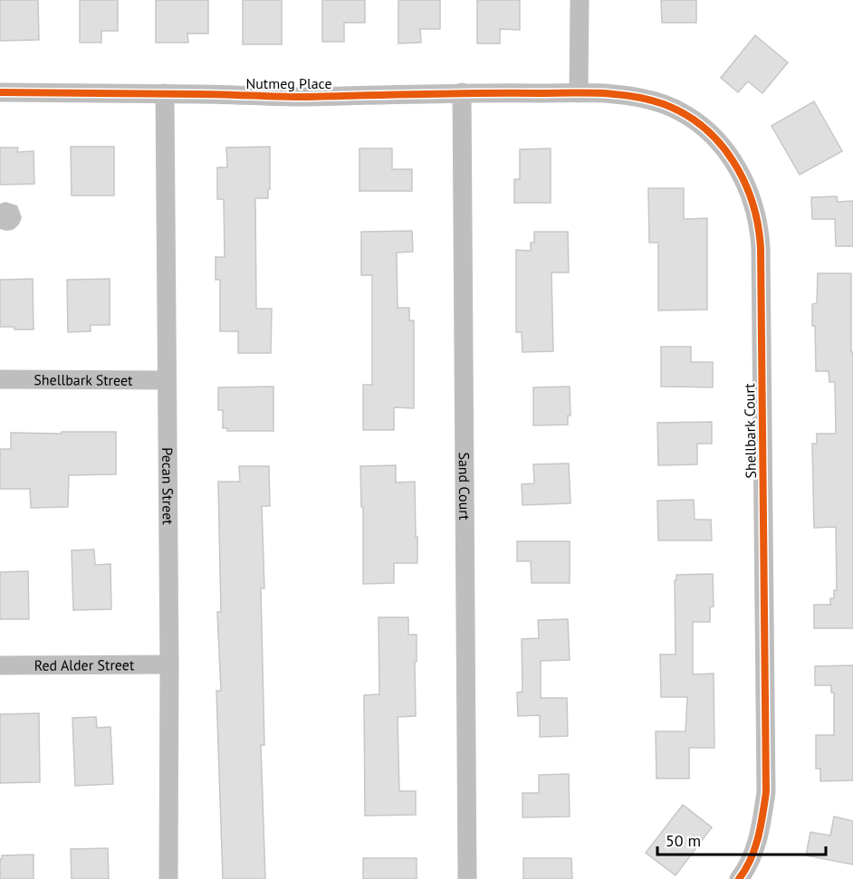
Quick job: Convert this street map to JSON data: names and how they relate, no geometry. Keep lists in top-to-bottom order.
{
  "streets": {
    "street": [
      "Nutmeg Place",
      "Shellbark Street",
      "Shellbark Court",
      "Sand Court",
      "Pecan Street",
      "Red Alder Street"
    ]
  },
  "crossings": [
    ["Nutmeg Place", "Shellbark Court"],
    ["Nutmeg Place", "Sand Court"],
    ["Nutmeg Place", "Pecan Street"],
    ["Shellbark Street", "Pecan Street"],
    ["Pecan Street", "Red Alder Street"]
  ],
  "scale_bar": "50 m"
}
